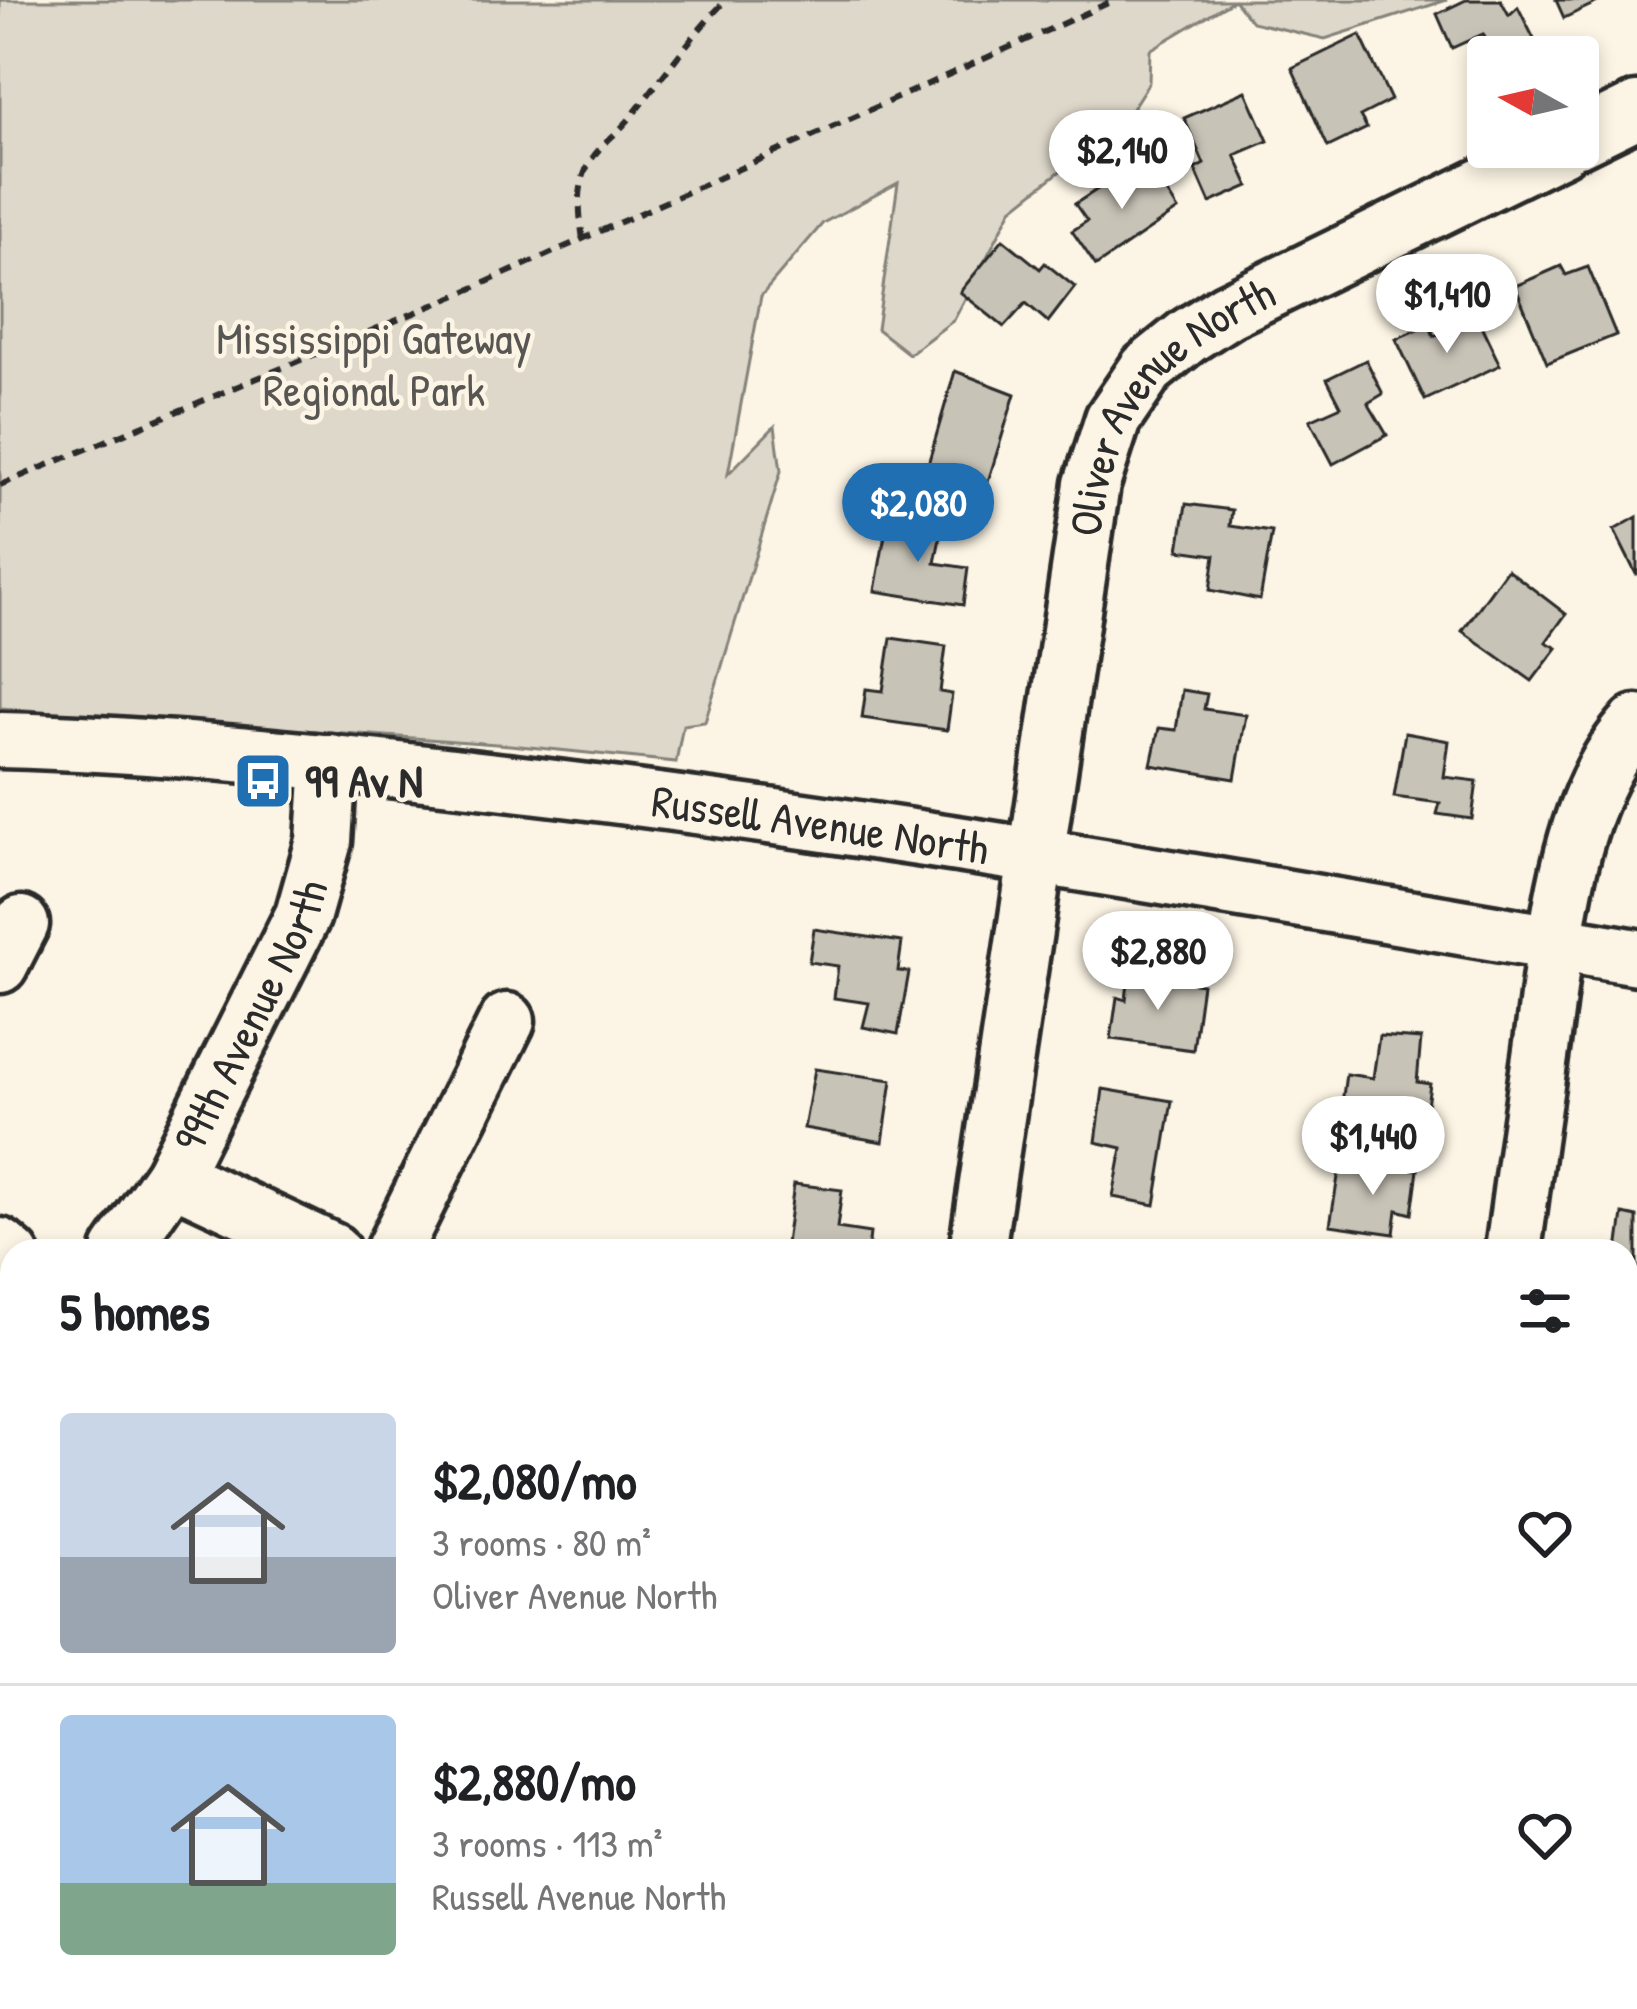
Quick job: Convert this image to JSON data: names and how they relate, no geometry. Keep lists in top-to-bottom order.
{
  "streets": {
    "street": ["Oliver Avenue North", "Russell Avenue North", "99th Avenue North"]
  },
  "crossings": [
    ["Oliver Avenue North", "Russell Avenue North"],
    ["Russell Avenue North", "99th Avenue North"]
  ],
  "parks": ["Mississippi Gateway Regional Park"],
  "places": {
    "bus stop": ["99 Av N"]
  },
  "north": "left",
  "page": {
    "price": [
      "$2,140",
      "$1,410",
      "$2,080",
      "$2,880",
      "$1,440"
    ],
    "heading": "5 homes",
    "list": [
      {
        "name": "$2,080/mo",
        "note": "3 rooms · 80 m² · Oliver Avenue North"
      },
      {
        "name": "$2,880/mo",
        "note": "3 rooms · 113 m² · Russell Avenue North"
      }
    ]
  }
}
